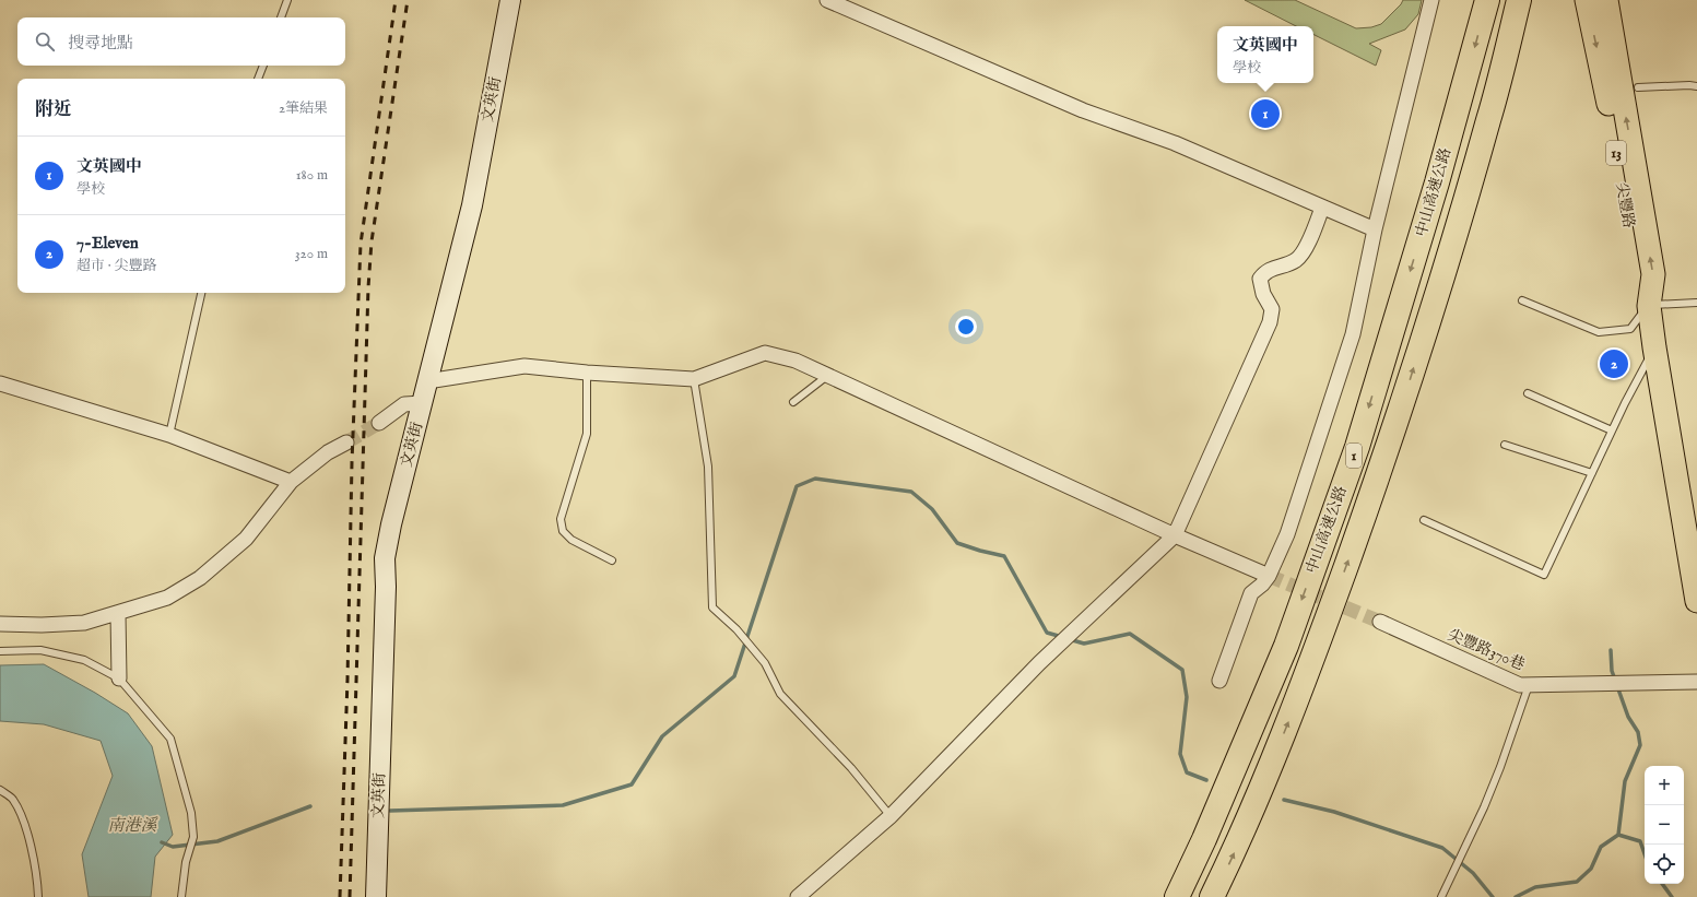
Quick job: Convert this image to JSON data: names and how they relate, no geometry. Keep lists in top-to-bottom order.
{
  "streets": {
    "highway": ["中山高速公路", "1"],
    "main road": ["13", "尖豐路"],
    "street": ["文英街", "尖豐路370巷"]
  },
  "water": ["南港溪"],
  "page": {
    "search": "搜尋地點",
    "popup": ["文英國中", "學校"],
    "heading": ["附近", "2筆結果"],
    "pins": ["1", "2"],
    "list": [
      {
        "mark": "1",
        "name": "文英國中",
        "note": "學校",
        "value": "180 m"
      },
      {
        "mark": "2",
        "name": "7-Eleven",
        "note": "超市 · 尖豐路",
        "value": "320 m"
      }
    ],
    "map_buttons": ["+", "−"]
  }
}
